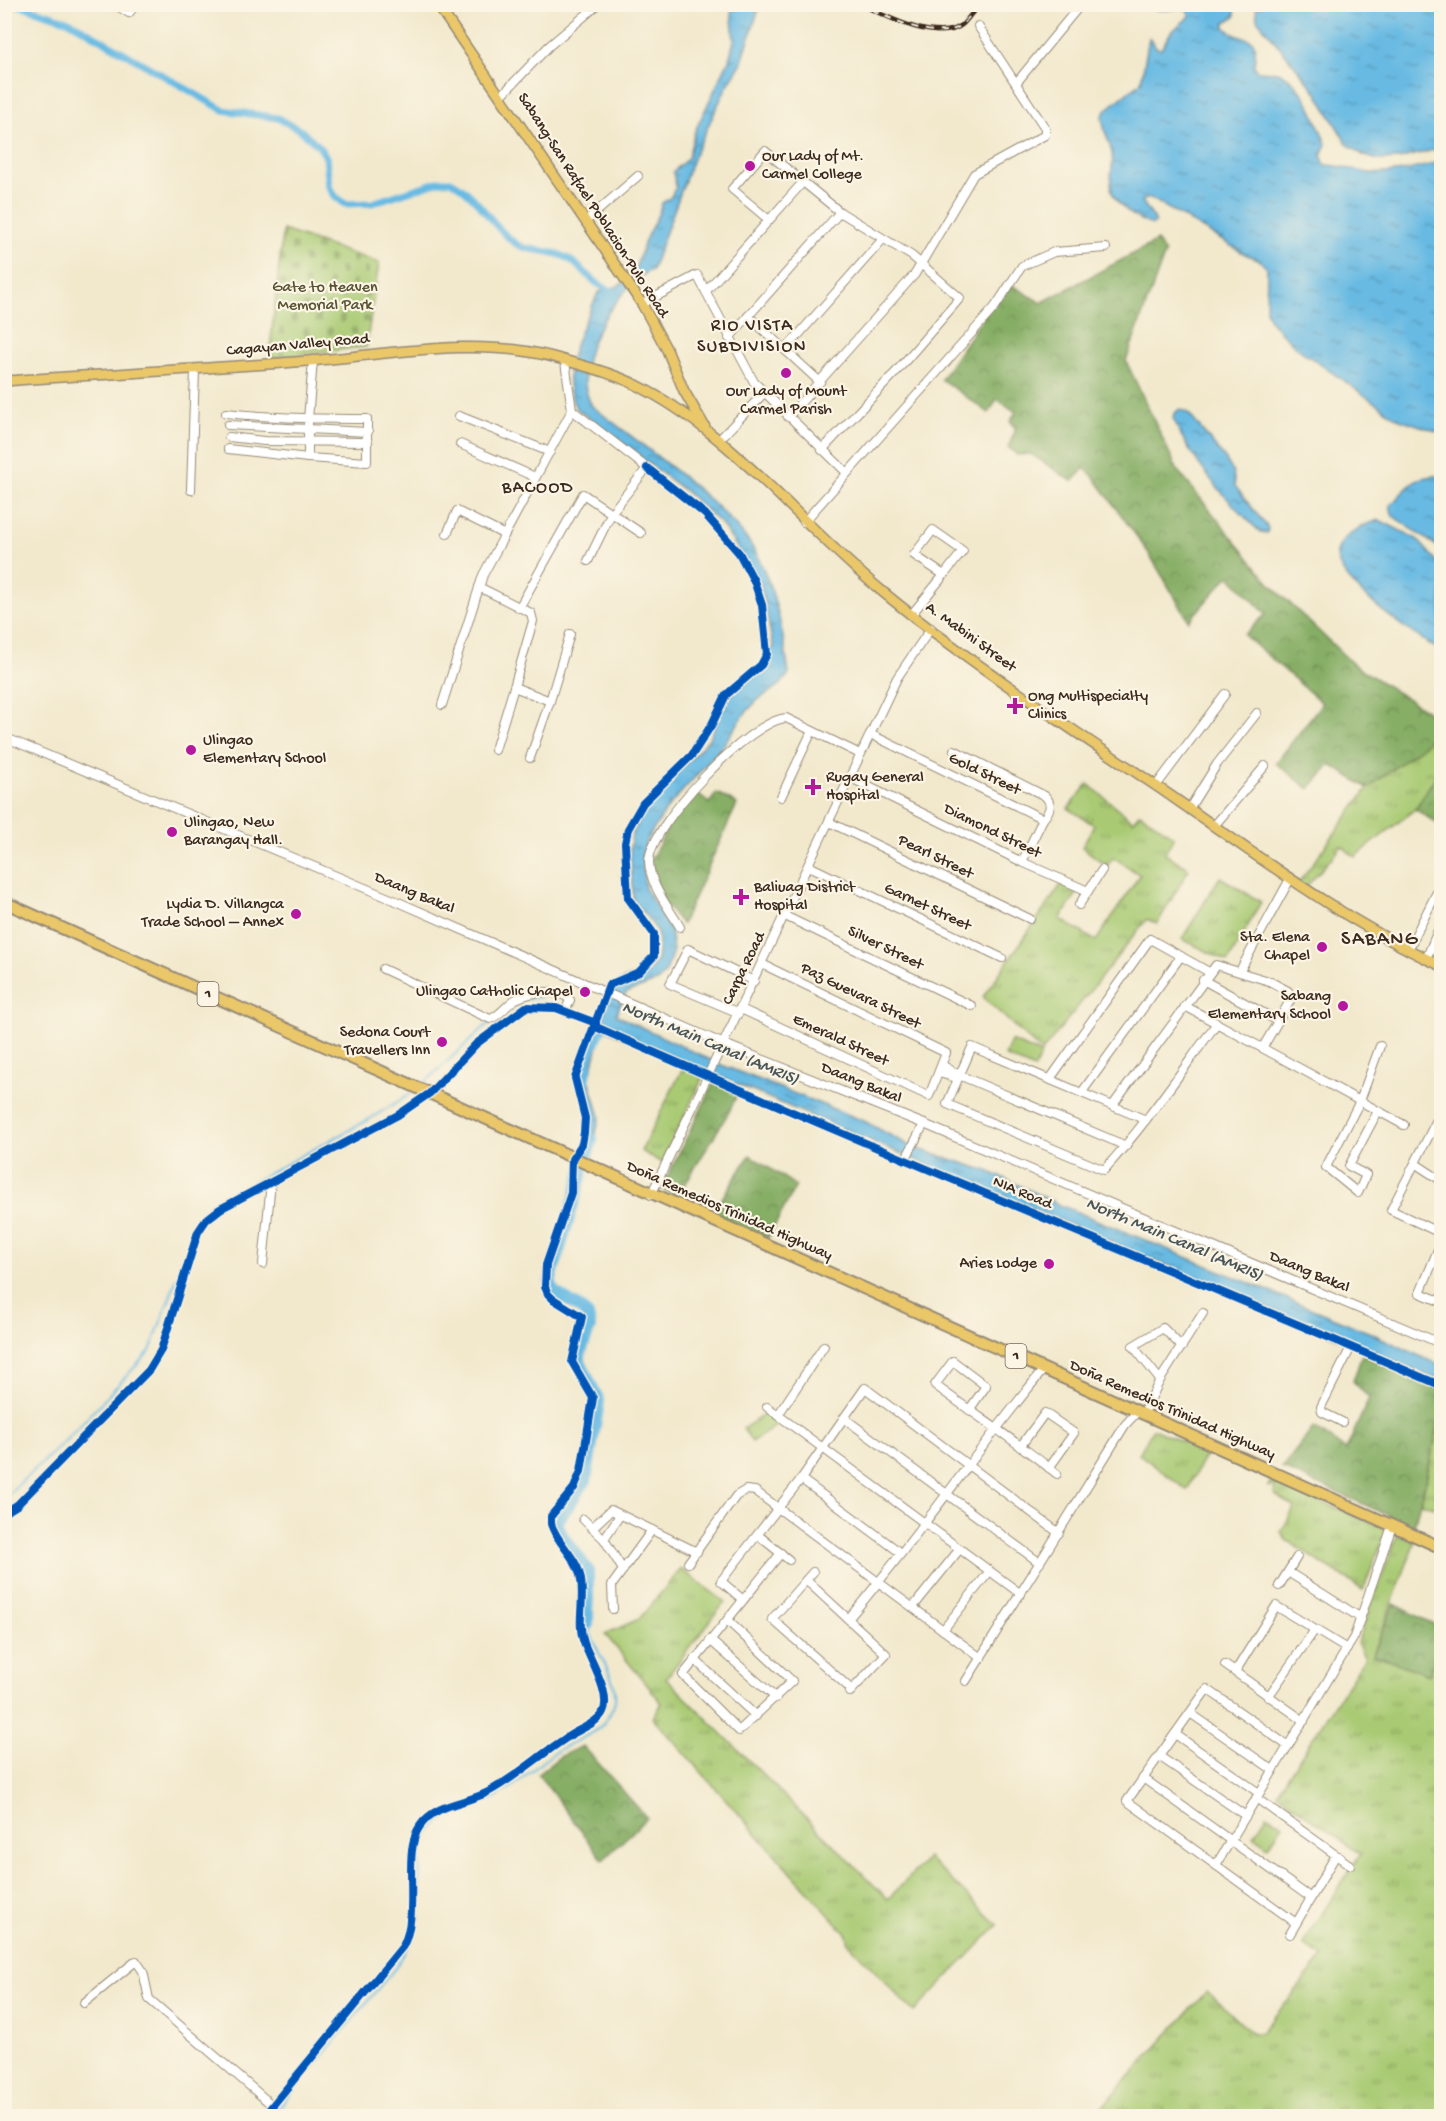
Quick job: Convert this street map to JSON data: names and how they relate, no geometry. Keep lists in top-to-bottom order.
{
  "streets": {
    "highway": ["1", "Doña Remedios Trinidad Highway"],
    "main road": ["Sabang-San Rafael Poblacion-Pulo Road", "Cagayan Valley Road", "A. Mabini Street"],
    "street": [
      "Gold Street",
      "Diamond Street",
      "Pearl Street",
      "Daang Bakal",
      "Garnet Street",
      "Silver Street",
      "Carpa Road",
      "Paz Guevara Street",
      "Emerald Street",
      "NIA Road"
    ]
  },
  "crossings": [
    ["Sabang-San Rafael Poblacion-Pulo Road", "A. Mabini Street"],
    ["Cagayan Valley Road", "A. Mabini Street"],
    ["A. Mabini Street", "Carpa Road"],
    ["Gold Street", "Carpa Road"],
    ["Diamond Street", "Carpa Road"],
    ["Pearl Street", "Carpa Road"],
    ["Daang Bakal", "Carpa Road"],
    ["Garnet Street", "Carpa Road"],
    ["Silver Street", "Carpa Road"],
    ["Carpa Road", "Paz Guevara Street"],
    ["Carpa Road", "Emerald Street"],
    ["Carpa Road", "NIA Road"],
    ["Carpa Road", "Doña Remedios Trinidad Highway"],
    ["Paz Guevara Street", "Emerald Street"],
    ["NIA Road", "Doña Remedios Trinidad Highway"]
  ],
  "districts": ["RIO VISTA SUBDIVISION", "BACOOD", "SABANG"],
  "water": ["North Main Canal (AMRIS)"],
  "parks": ["Gate to Heaven Memorial Park"],
  "places": {
    "other": [
      "Our Lady of Mt. Carmel College",
      "Our Lady of Mount Carmel Parish",
      "Ulingao Elementary School",
      "Ulingao, New Barangay Hall.",
      "Lydia D. Villangca Trade School – Annex",
      "Sta. Elena Chapel",
      "Ulingao Catholic Chapel",
      "Sabang Elementary School",
      "Sedona Court Travellers Inn",
      "Aries Lodge"
    ],
    "health": ["Ong Multispecialty Clinics", "Rugay General Hospital", "Baliuag District Hospital"]
  }
}
